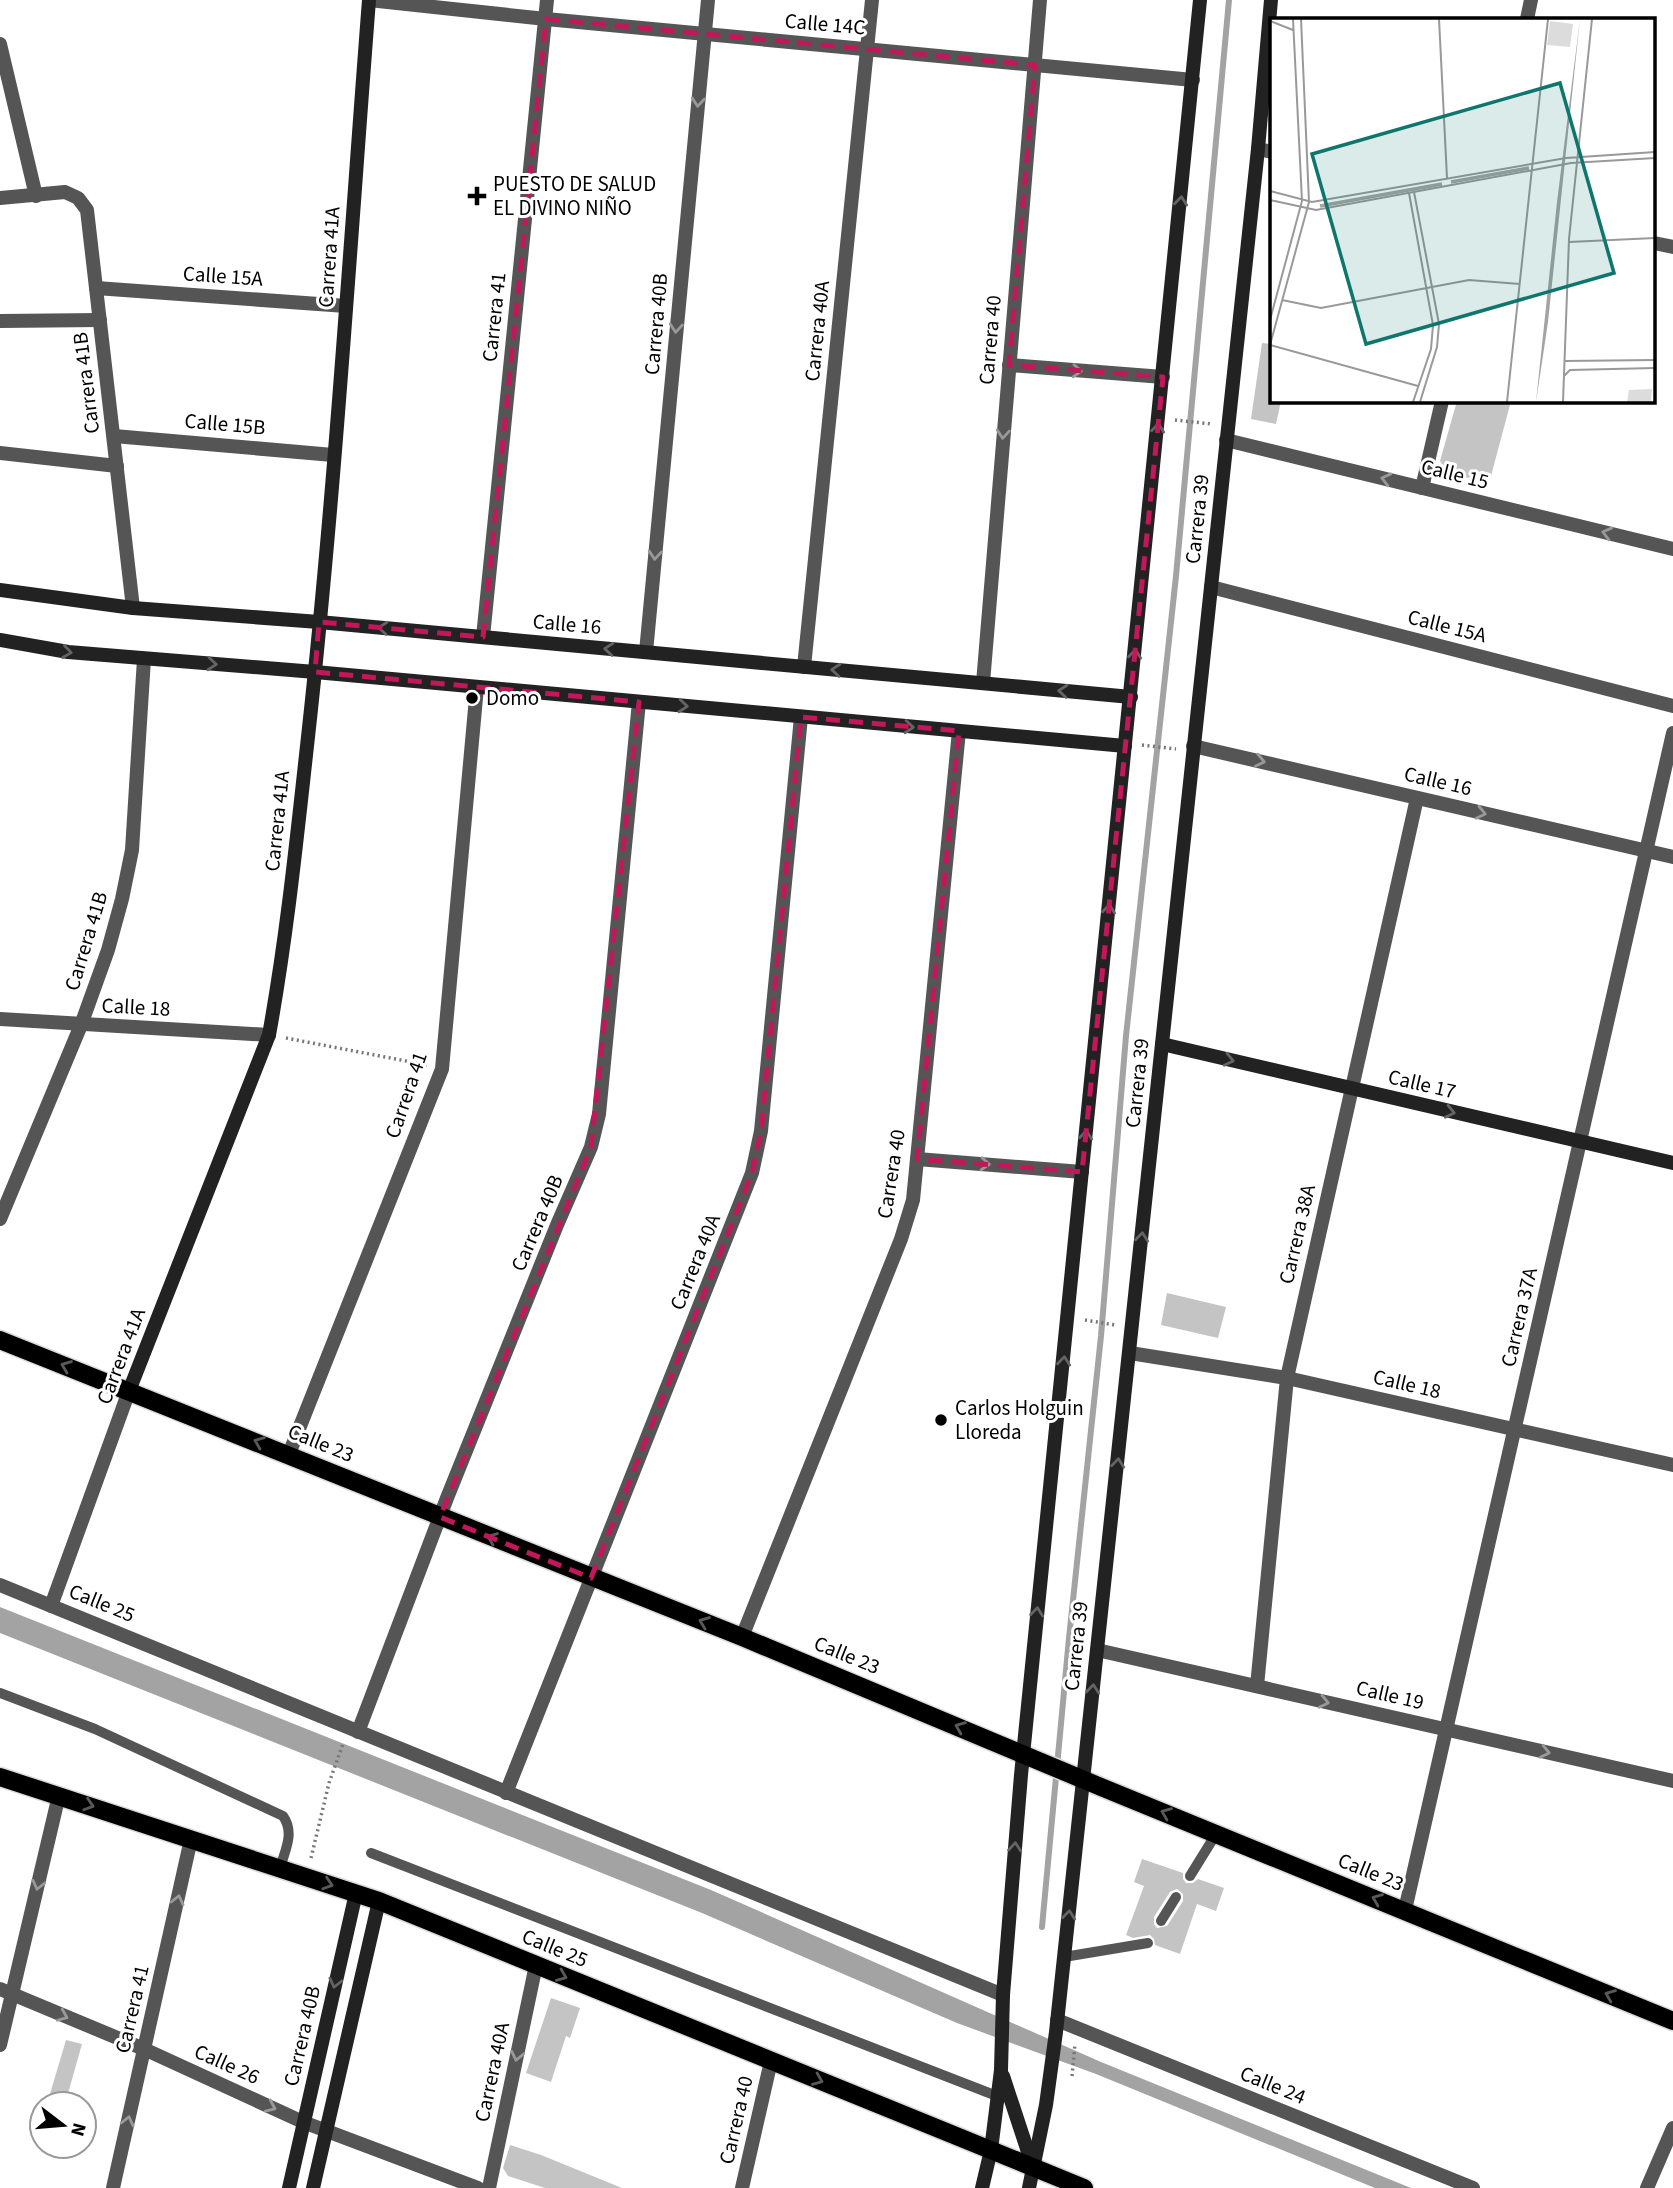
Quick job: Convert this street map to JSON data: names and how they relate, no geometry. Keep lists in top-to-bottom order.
{
  "streets": {
    "main road": ["Calle 23", "Calle 25"],
    "street": [
      "Calle 14C",
      "Carrera 41A",
      "Calle 15A",
      "Carrera 41",
      "Carrera 40B",
      "Carrera 40A",
      "Carrera 40",
      "Carrera 41B",
      "Calle 15B",
      "Calle 15",
      "Carrera 39",
      "Calle 16",
      "Calle 18",
      "Calle 17",
      "Carrera 38A",
      "Carrera 37A",
      "Calle 19",
      "Calle 26",
      "Calle 24"
    ]
  },
  "crossings": [
    ["Calle 14C", "Carrera 41A"],
    ["Calle 14C", "Carrera 41"],
    ["Calle 14C", "Carrera 40B"],
    ["Calle 14C", "Carrera 40A"],
    ["Calle 14C", "Carrera 40"],
    ["Calle 14C", "Carrera 39"],
    ["Carrera 41A", "Calle 15A"],
    ["Carrera 41A", "Calle 15B"],
    ["Carrera 41A", "Calle 16"],
    ["Carrera 41A", "Calle 18"],
    ["Carrera 41A", "Calle 23"],
    ["Carrera 41A", "Calle 25"],
    ["Calle 15A", "Carrera 41B"],
    ["Calle 15A", "Carrera 39"],
    ["Carrera 41", "Calle 16"],
    ["Carrera 41", "Calle 23"],
    ["Carrera 41", "Calle 25"],
    ["Carrera 41", "Calle 26"],
    ["Carrera 40B", "Calle 16"],
    ["Carrera 40B", "Calle 23"],
    ["Carrera 40B", "Calle 25"],
    ["Carrera 40B", "Calle 26"],
    ["Carrera 40A", "Calle 16"],
    ["Carrera 40A", "Calle 23"],
    ["Carrera 40A", "Calle 25"],
    ["Carrera 40", "Calle 16"],
    ["Carrera 40", "Calle 23"],
    ["Carrera 40", "Calle 25"],
    ["Carrera 41B", "Calle 15B"],
    ["Carrera 41B", "Calle 16"],
    ["Carrera 41B", "Calle 18"],
    ["Calle 15", "Carrera 39"],
    ["Carrera 39", "Calle 16"],
    ["Carrera 39", "Calle 18"],
    ["Carrera 39", "Calle 17"],
    ["Carrera 39", "Calle 23"],
    ["Carrera 39", "Calle 25"],
    ["Carrera 39", "Calle 19"],
    ["Carrera 39", "Calle 24"],
    ["Calle 16", "Carrera 38A"],
    ["Calle 16", "Carrera 37A"],
    ["Calle 18", "Carrera 38A"],
    ["Calle 18", "Carrera 37A"],
    ["Calle 17", "Carrera 38A"],
    ["Calle 17", "Carrera 37A"],
    ["Carrera 38A", "Calle 19"],
    ["Carrera 37A", "Calle 23"],
    ["Carrera 37A", "Calle 19"]
  ],
  "one_way": [
    "Carrera 40B",
    "Calle 15",
    "Calle 17",
    "Calle 23",
    "Calle 19",
    "Calle 26"
  ],
  "places": {
    "health": ["PUESTO DE SALUD EL DIVINO NIÑO"],
    "other": ["Domo", "Carlos Holguin Lloreda"]
  },
  "north": "right"
}
